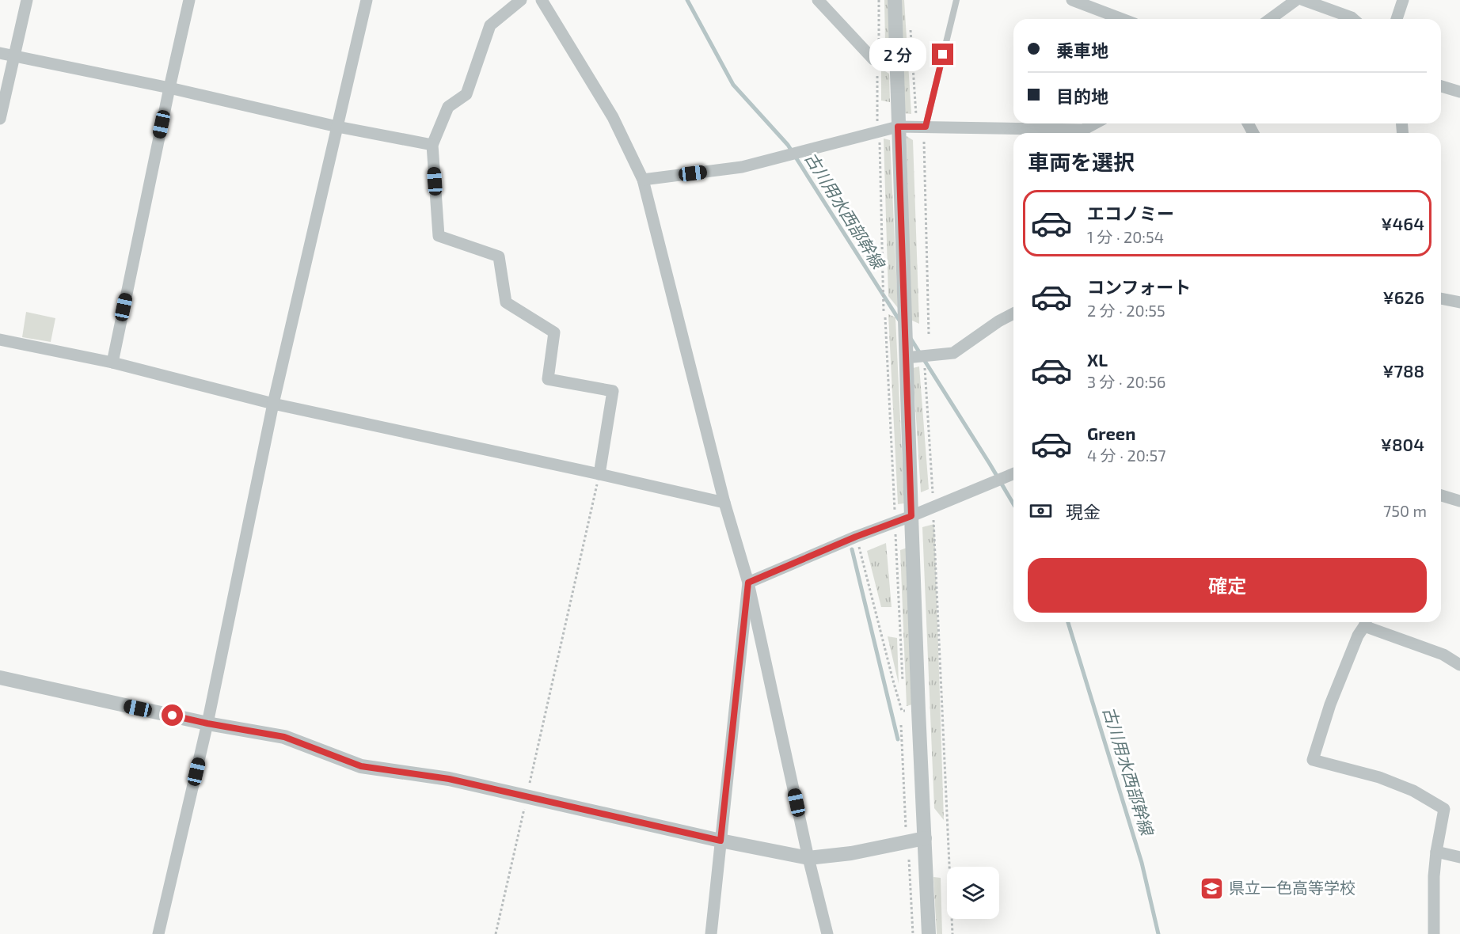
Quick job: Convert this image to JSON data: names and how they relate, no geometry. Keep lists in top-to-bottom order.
{
  "water": ["古川用水西部幹線"],
  "places": {
    "school or university": ["県立一色高等学校"]
  },
  "page": {
    "banner": ["乗車地", "目的地"],
    "bubble": "2 分",
    "heading": "車両を選択",
    "list": [
      {
        "name": "エコノミー",
        "note": "1 分 · 20:54",
        "value": "¥464"
      },
      {
        "name": "コンフォート",
        "note": "2 分 · 20:55",
        "value": "¥626"
      },
      {
        "name": "XL",
        "note": "3 分 · 20:56",
        "value": "¥788"
      },
      {
        "name": "Green",
        "note": "4 分 · 20:57",
        "value": "¥804"
      }
    ],
    "pay": ["現金", "750 m"],
    "buttons": "確定"
  }
}
